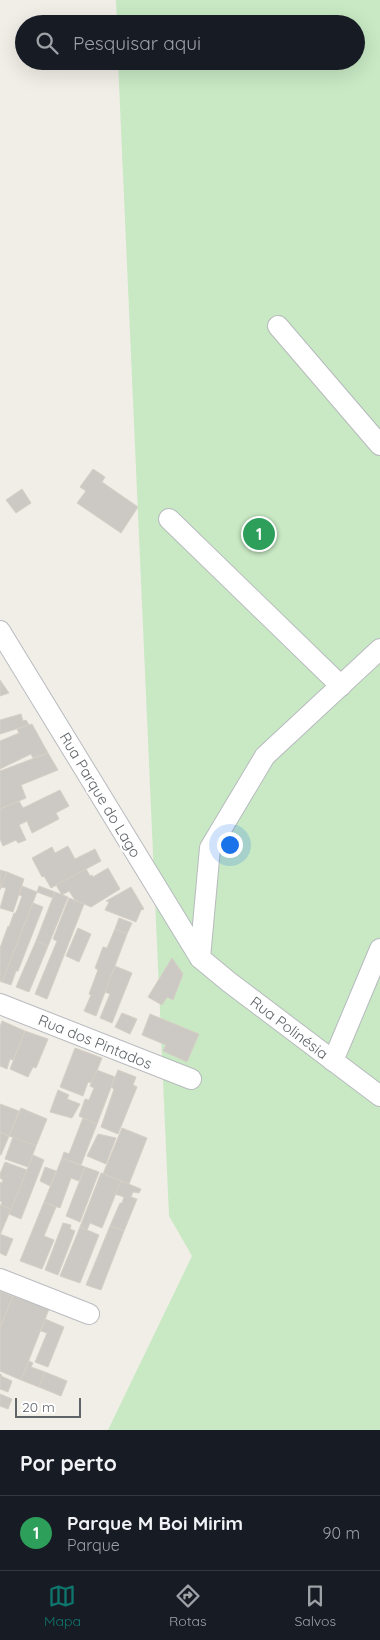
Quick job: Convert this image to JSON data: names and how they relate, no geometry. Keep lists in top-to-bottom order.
{
  "streets": {
    "street": ["Rua Parque do Lago", "Rua Polinésia", "Rua dos Pintados"]
  },
  "crossings": [
    ["Rua Parque do Lago", "Rua Polinésia"]
  ],
  "scale_bar": "20 m",
  "page": {
    "search": "Pesquisar aqui",
    "pins": "1",
    "scale": "20 m",
    "heading": "Por perto",
    "list": [
      {
        "mark": "1",
        "name": "Parque M Boi Mirim",
        "note": "Parque",
        "value": "90 m"
      }
    ],
    "nav": ["Mapa", "Rotas", "Salvos"]
  }
}
